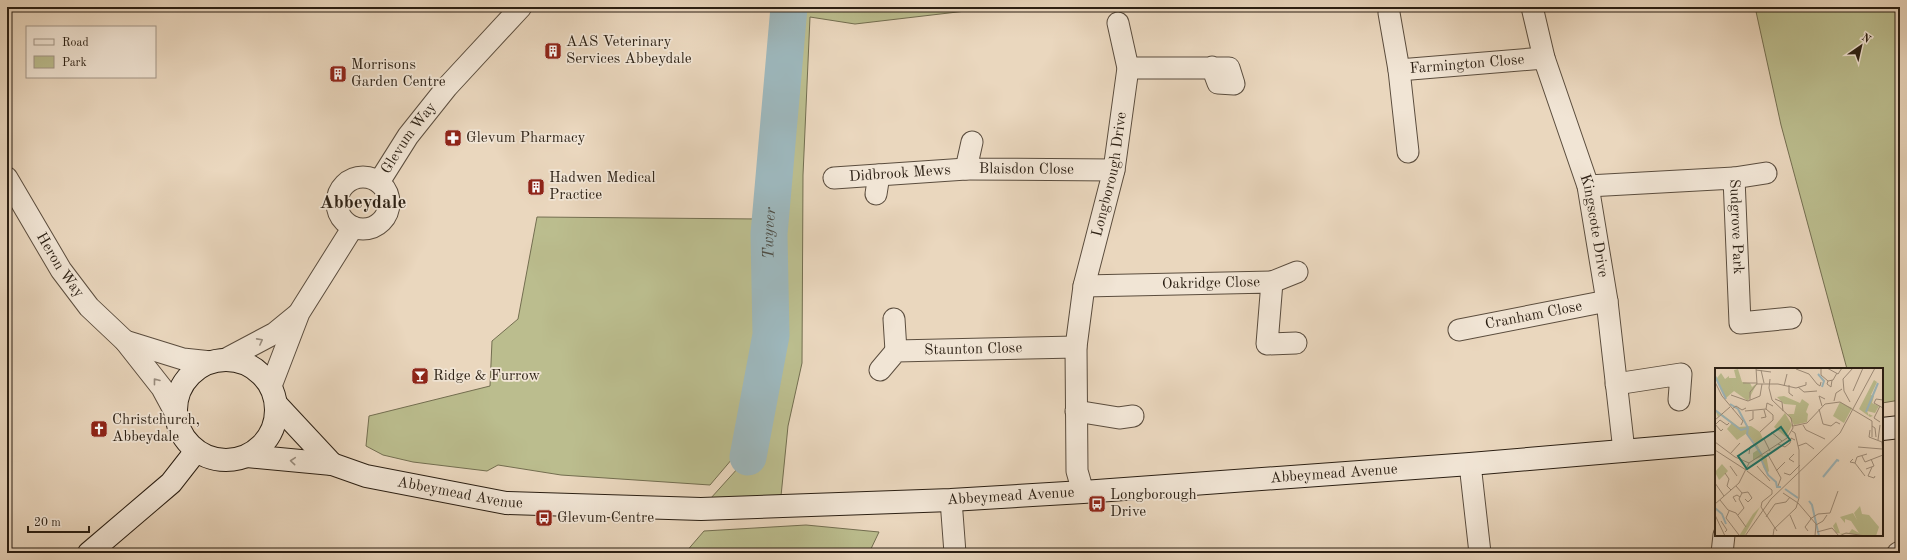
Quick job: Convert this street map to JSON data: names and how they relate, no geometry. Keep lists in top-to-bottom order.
{
  "streets": {
    "street": [
      "Farmington Close",
      "Glevum Way",
      "Blaisdon Close",
      "Didbrook Mews",
      "Longborough Drive",
      "Kingscote Drive",
      "Sudgrove Park",
      "Heron Way",
      "Oakridge Close",
      "Cranham Close",
      "Staunton Close",
      "Abbeymead Avenue"
    ]
  },
  "crossings": [
    ["Farmington Close", "Kingscote Drive"],
    ["Blaisdon Close", "Didbrook Mews"],
    ["Blaisdon Close", "Longborough Drive"],
    ["Longborough Drive", "Oakridge Close"],
    ["Longborough Drive", "Staunton Close"],
    ["Longborough Drive", "Abbeymead Avenue"],
    ["Kingscote Drive", "Sudgrove Park"],
    ["Kingscote Drive", "Cranham Close"],
    ["Kingscote Drive", "Abbeymead Avenue"],
    ["Heron Way", "Abbeymead Avenue"]
  ],
  "districts": ["Abbeydale"],
  "water": ["Twyver"],
  "places": {
    "building": ["AAS Veterinary Services Abbeydale", "Morrisons Garden Centre", "Hadwen Medical Practice"],
    "pharmacy": ["Glevum Pharmacy"],
    "bar": ["Ridge & Furrow"],
    "church": ["Christchurch, Abbeydale"],
    "bus stop": ["Longborough Drive", "Glevum Centre"]
  },
  "legend": ["Road", "Park"],
  "scale_bar": "20 m",
  "north": "top right"
}
